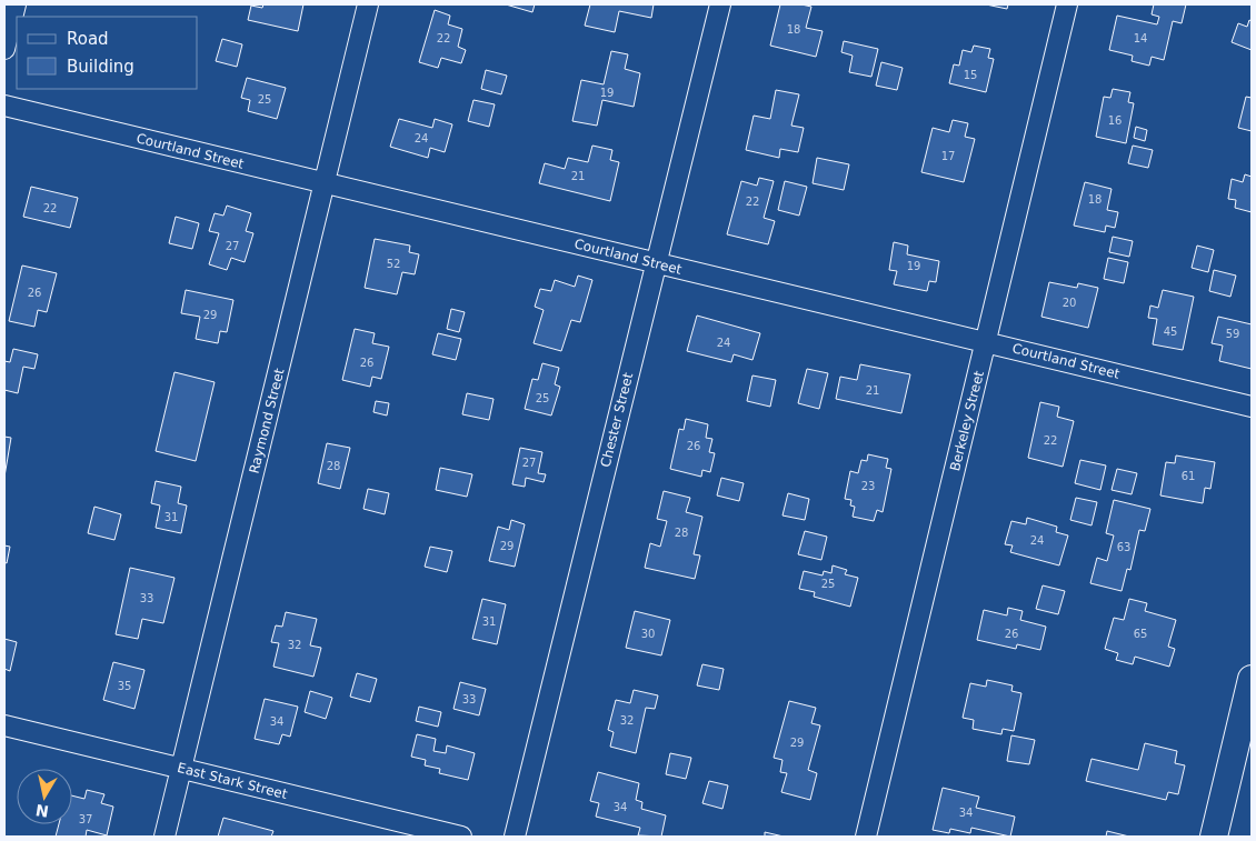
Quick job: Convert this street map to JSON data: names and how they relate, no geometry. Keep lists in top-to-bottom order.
{
  "streets": {
    "street": [
      "Courtland Street",
      "Chester Street",
      "Raymond Street",
      "Berkeley Street",
      "East Stark Street"
    ]
  },
  "crossings": [
    ["Courtland Street", "Chester Street"],
    ["Courtland Street", "Raymond Street"],
    ["Courtland Street", "Berkeley Street"],
    ["Raymond Street", "East Stark Street"]
  ],
  "house_numbers": [
    "18",
    "22",
    "14",
    "15",
    "19",
    "25",
    "16",
    "24",
    "17",
    "21",
    "18",
    "22",
    "22",
    "27",
    "52",
    "19",
    "26",
    "20",
    "29",
    "45",
    "59",
    "24",
    "26",
    "21",
    "25",
    "22",
    "26",
    "27",
    "28",
    "61",
    "23",
    "31",
    "28",
    "24",
    "29",
    "63",
    "25",
    "33",
    "31",
    "30",
    "26",
    "65",
    "32",
    "35",
    "33",
    "32",
    "34",
    "29",
    "34",
    "34",
    "37"
  ],
  "legend": ["Road", "Building"],
  "north": "bottom"
}
